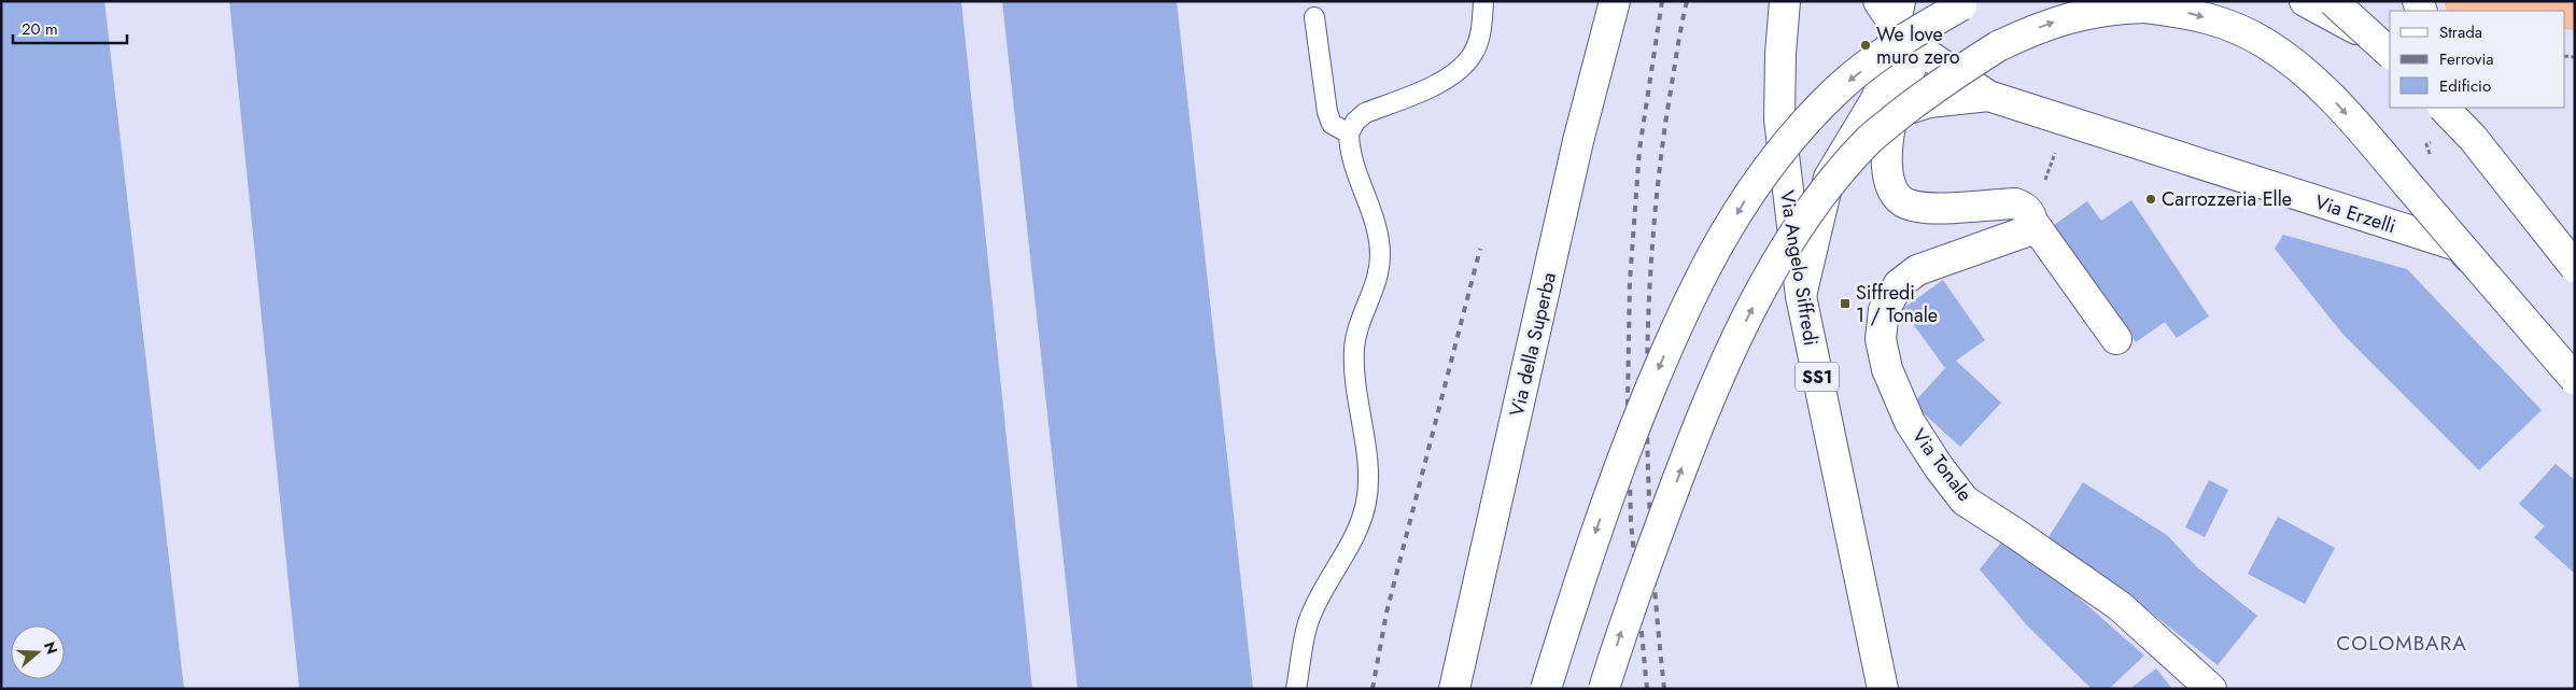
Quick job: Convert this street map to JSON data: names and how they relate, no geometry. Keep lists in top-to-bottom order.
{
  "streets": {
    "main road": [
      "Via Erzelli",
      "Via Angelo Siffredi",
      "Via della Superba",
      "SS1",
      "Via Tonale"
    ]
  },
  "districts": ["COLOMBARA"],
  "places": {
    "other": ["We love muro zero", "Carrozzeria Elle"],
    "transit": ["Siffredi 1 / Tonale"]
  },
  "legend": ["Strada", "Ferrovia", "Edificio"],
  "scale_bar": "20 m",
  "north": "right"
}
